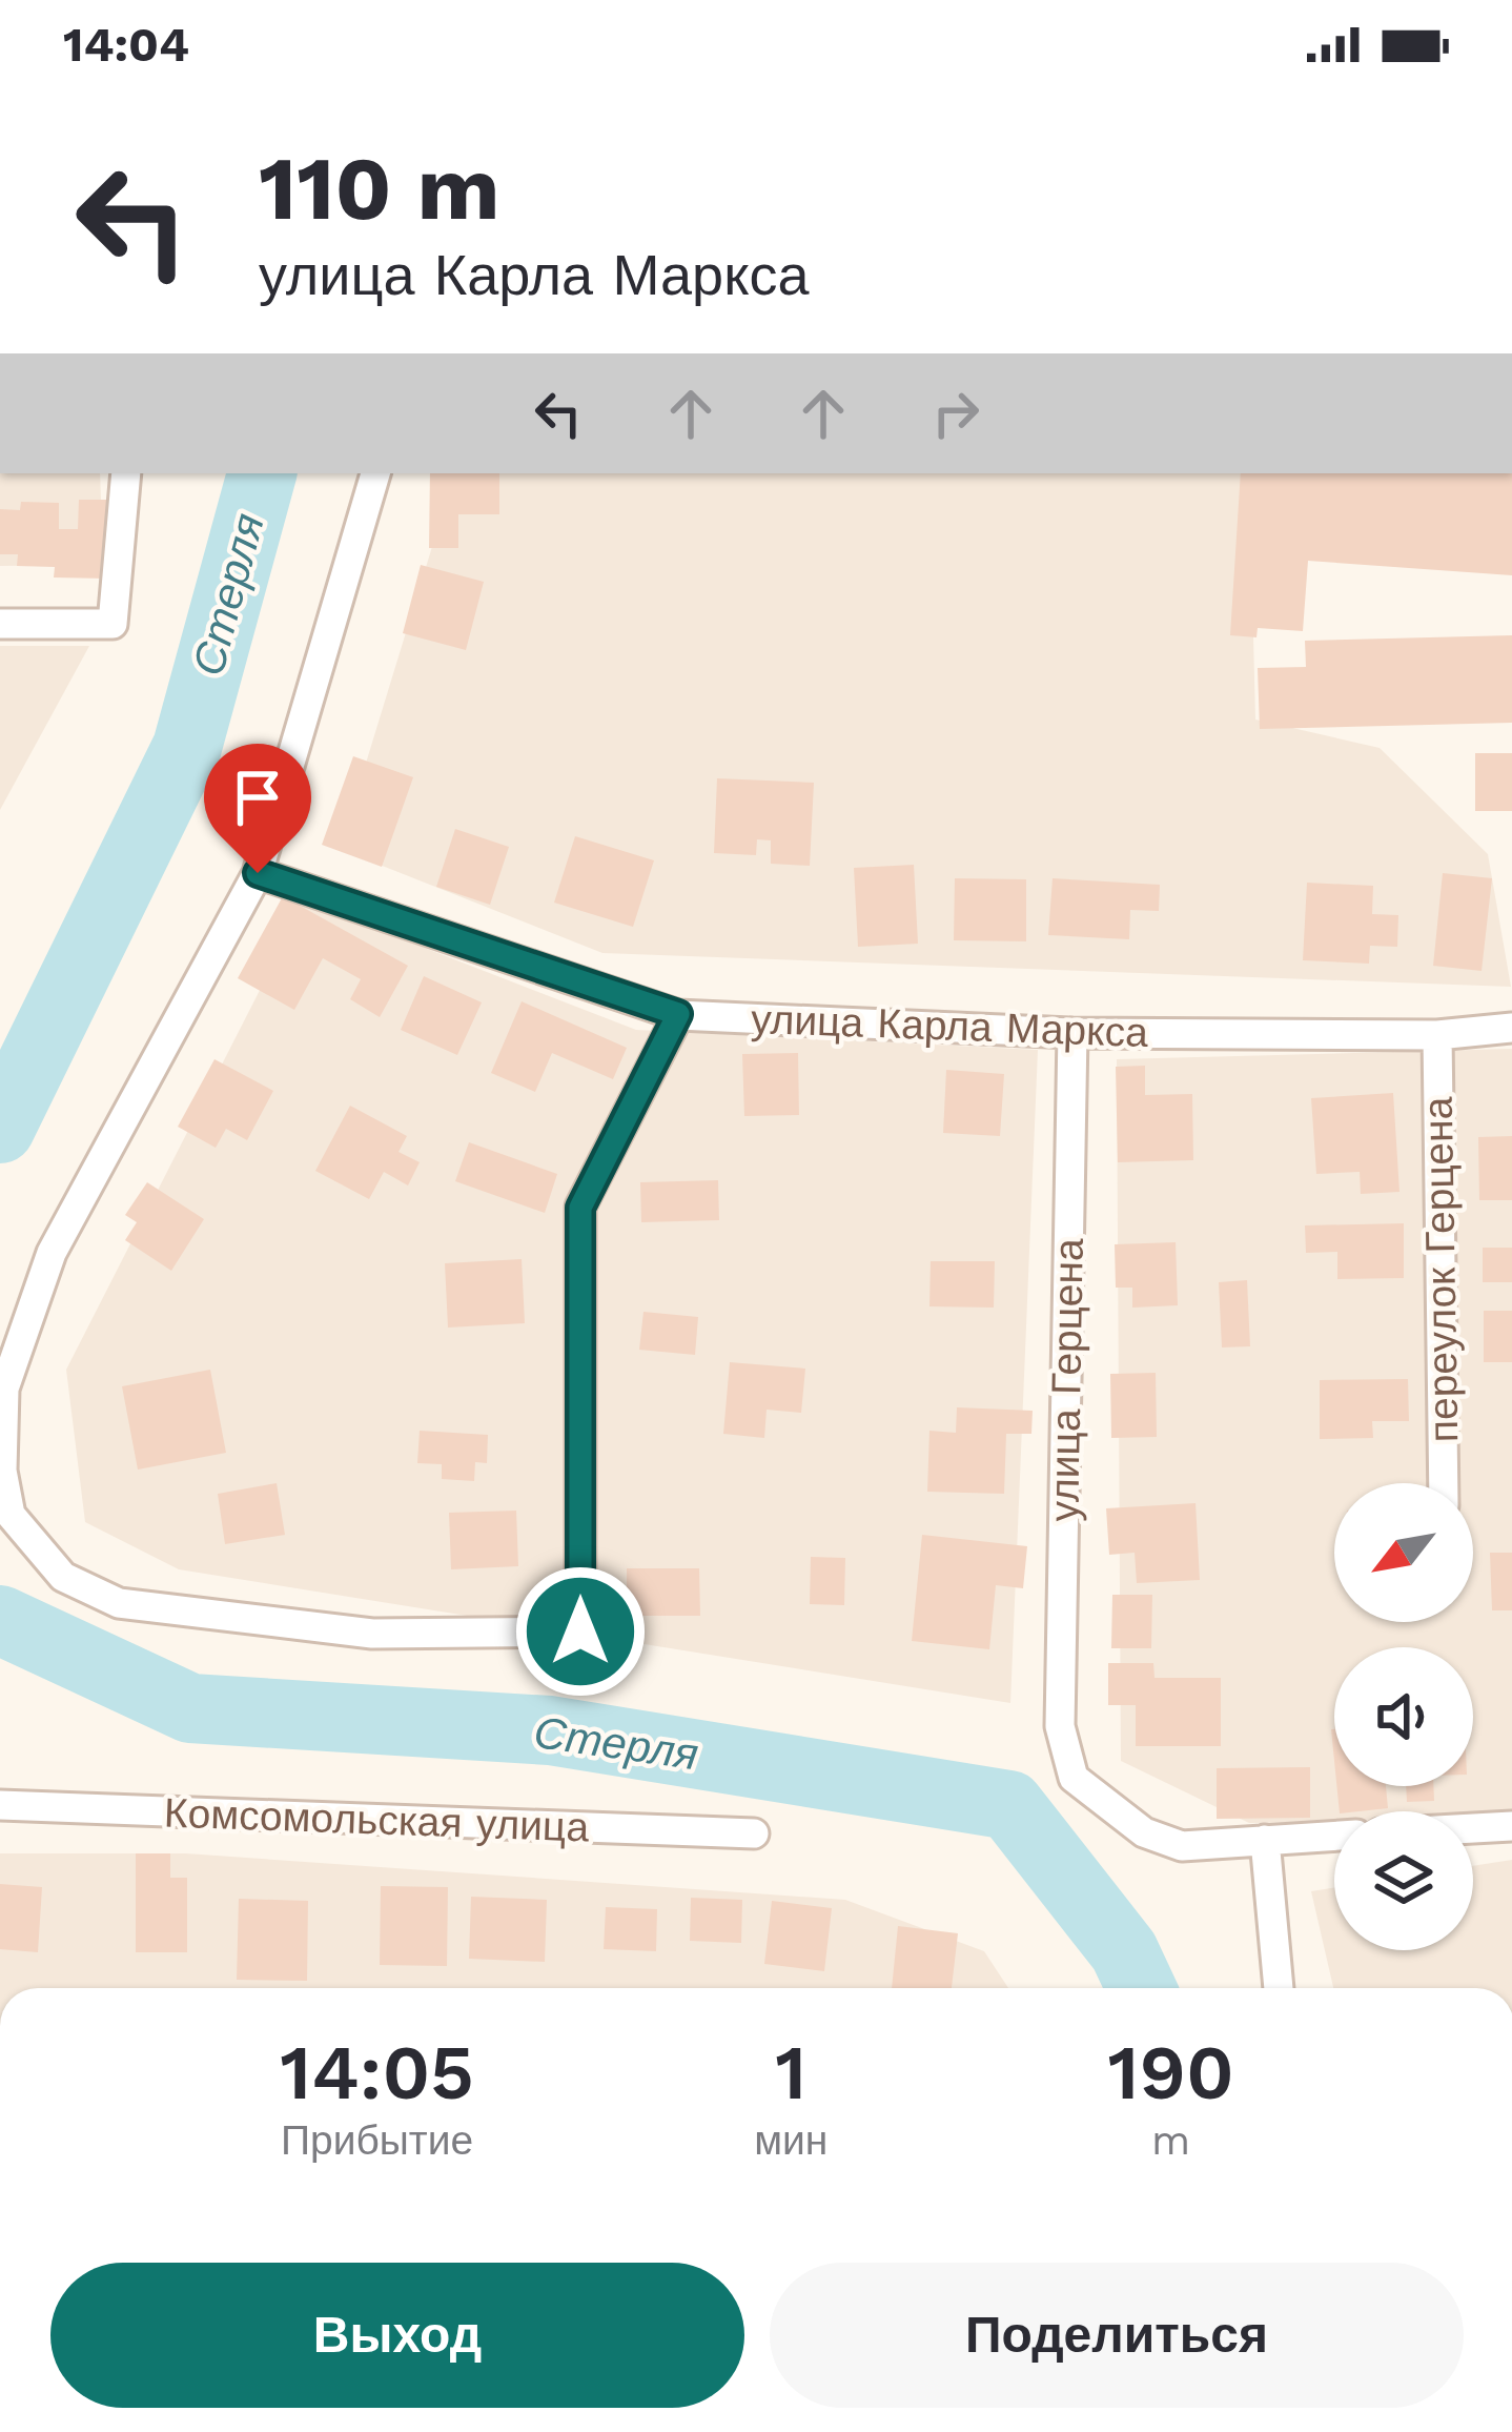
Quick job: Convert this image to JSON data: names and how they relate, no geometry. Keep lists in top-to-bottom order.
{
  "streets": {
    "street": [
      "улица Карла Маркса",
      "переулок Герцена",
      "улица Герцена",
      "Комсомольская улица"
    ]
  },
  "crossings": [
    ["улица Карла Маркса", "переулок Герцена"],
    ["улица Карла Маркса", "улица Герцена"]
  ],
  "water": ["Стерля"],
  "north": "bottom left",
  "page": {
    "status": "14:04",
    "turn": ["110 m", "улица Карла Маркса"],
    "eta": [
      "14:05",
      "Прибытие",
      "1",
      "мин",
      "190",
      "m"
    ],
    "buttons": ["Выход", "Поделиться"]
  }
}
